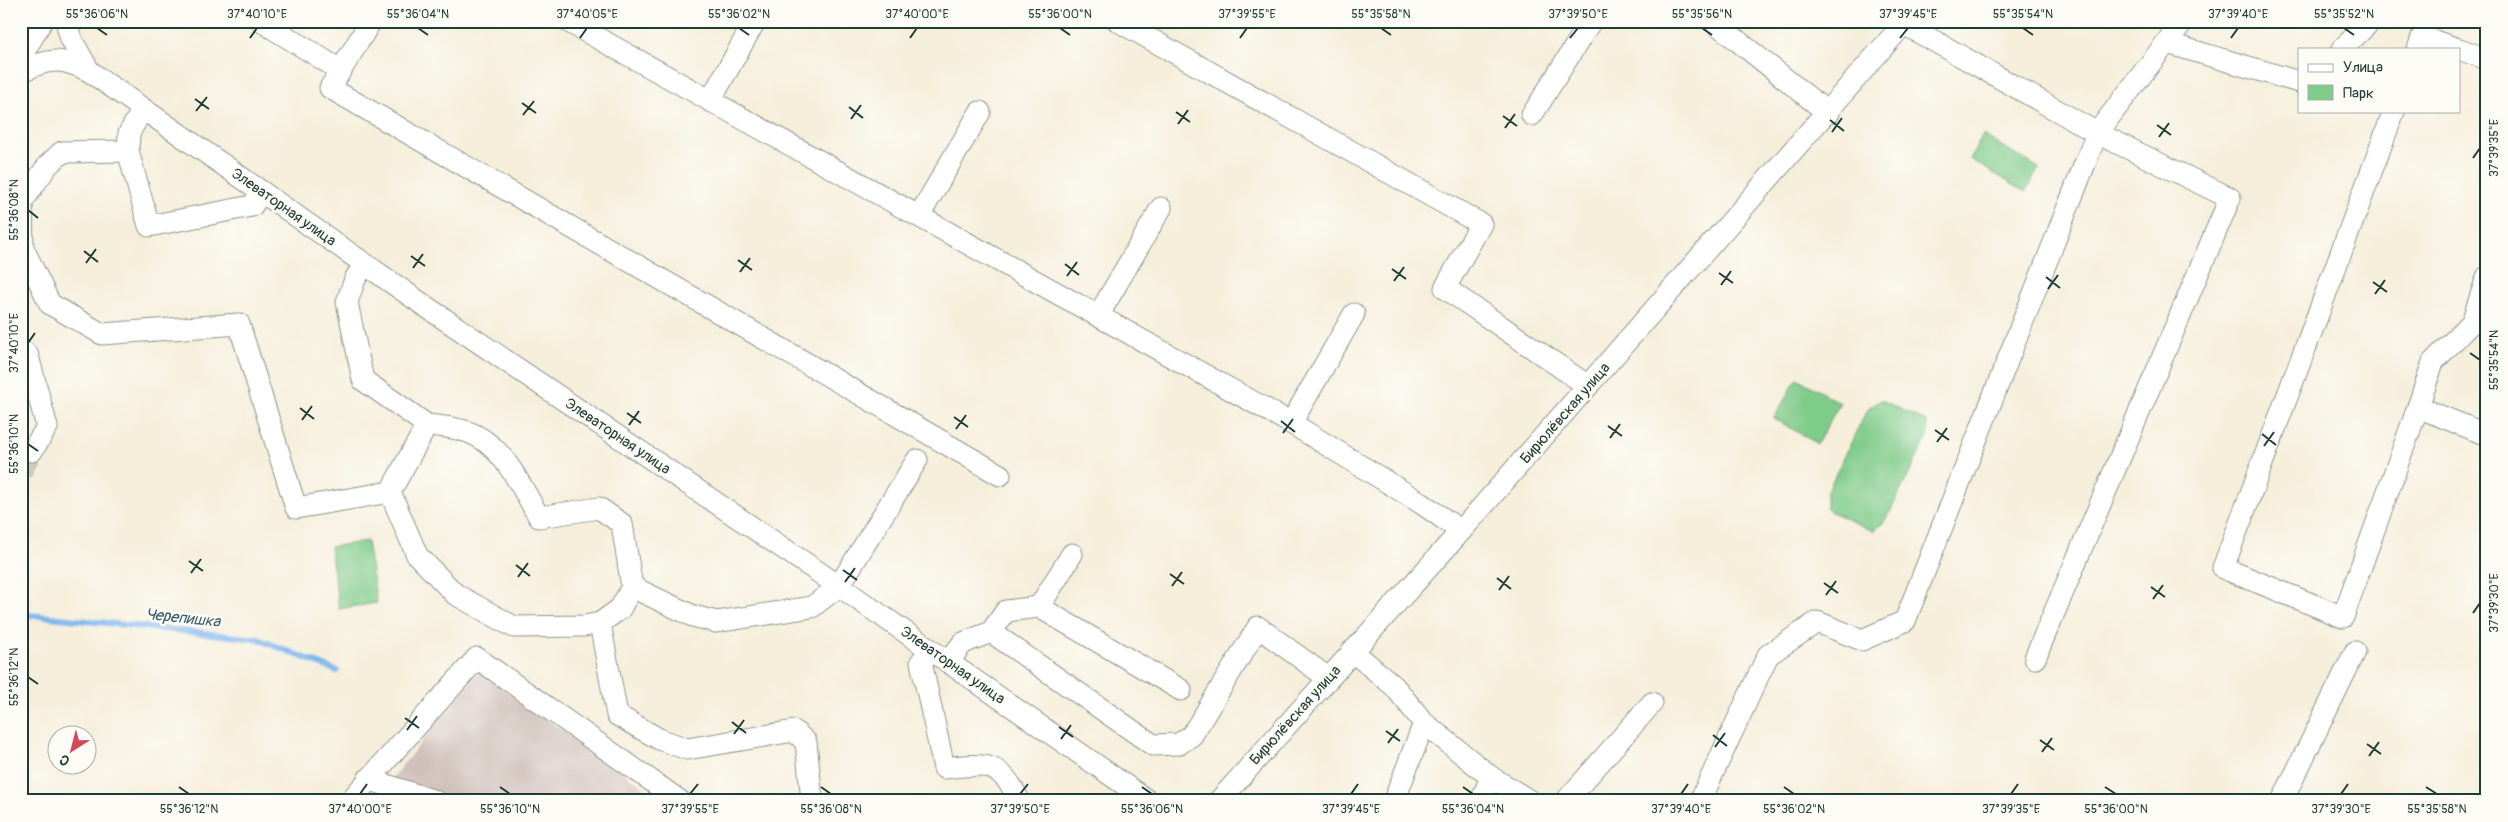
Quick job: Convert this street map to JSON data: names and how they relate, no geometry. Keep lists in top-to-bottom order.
{
  "streets": {
    "street": ["Элеваторная улица", "Бирюлёвская улица"]
  },
  "water": ["Черепишка"],
  "legend": ["Улица", "Парк"],
  "north": "bottom left",
  "coordinates": [
    "55°36'06\"N",
    "37°40'10\"E",
    "55°36'04\"N",
    "37°40'05\"E",
    "55°36'02\"N",
    "37°40'00\"E",
    "55°36'00\"N",
    "37°39'55\"E",
    "55°35'58\"N",
    "37°39'50\"E",
    "55°35'56\"N",
    "37°39'45\"E",
    "55°35'54\"N",
    "37°39'40\"E",
    "55°35'52\"N",
    "37°39'35\"E",
    "55°36'08\"N",
    "55°36'10\"N",
    "37°39'30\"E",
    "55°36'12\"N"
  ]
}
